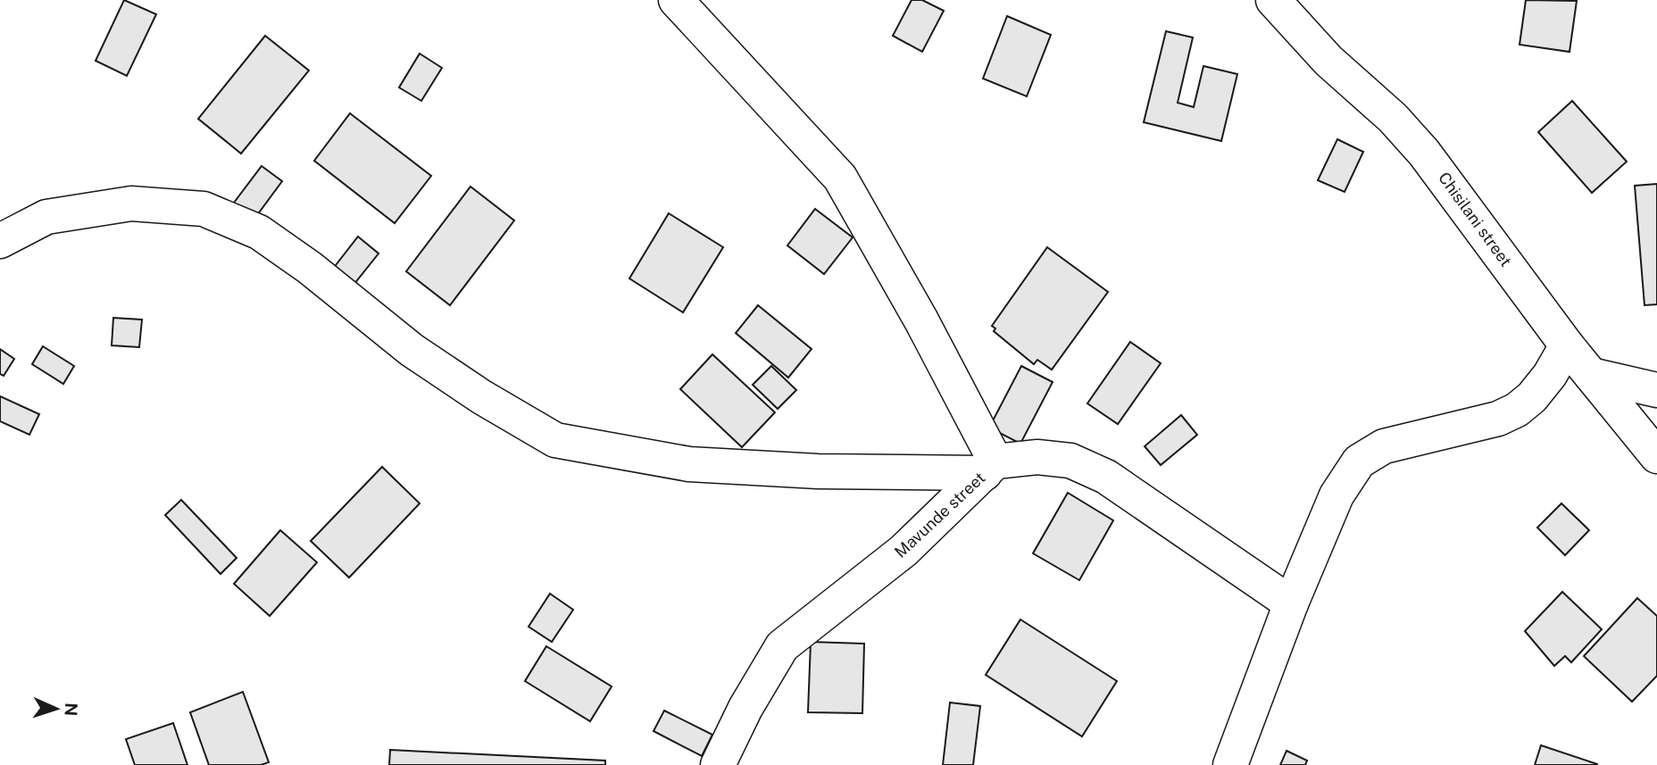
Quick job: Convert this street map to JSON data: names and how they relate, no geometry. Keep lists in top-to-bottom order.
{
  "streets": {
    "street": ["Chisilani street", "Mavunde street"]
  },
  "north": "right"
}
